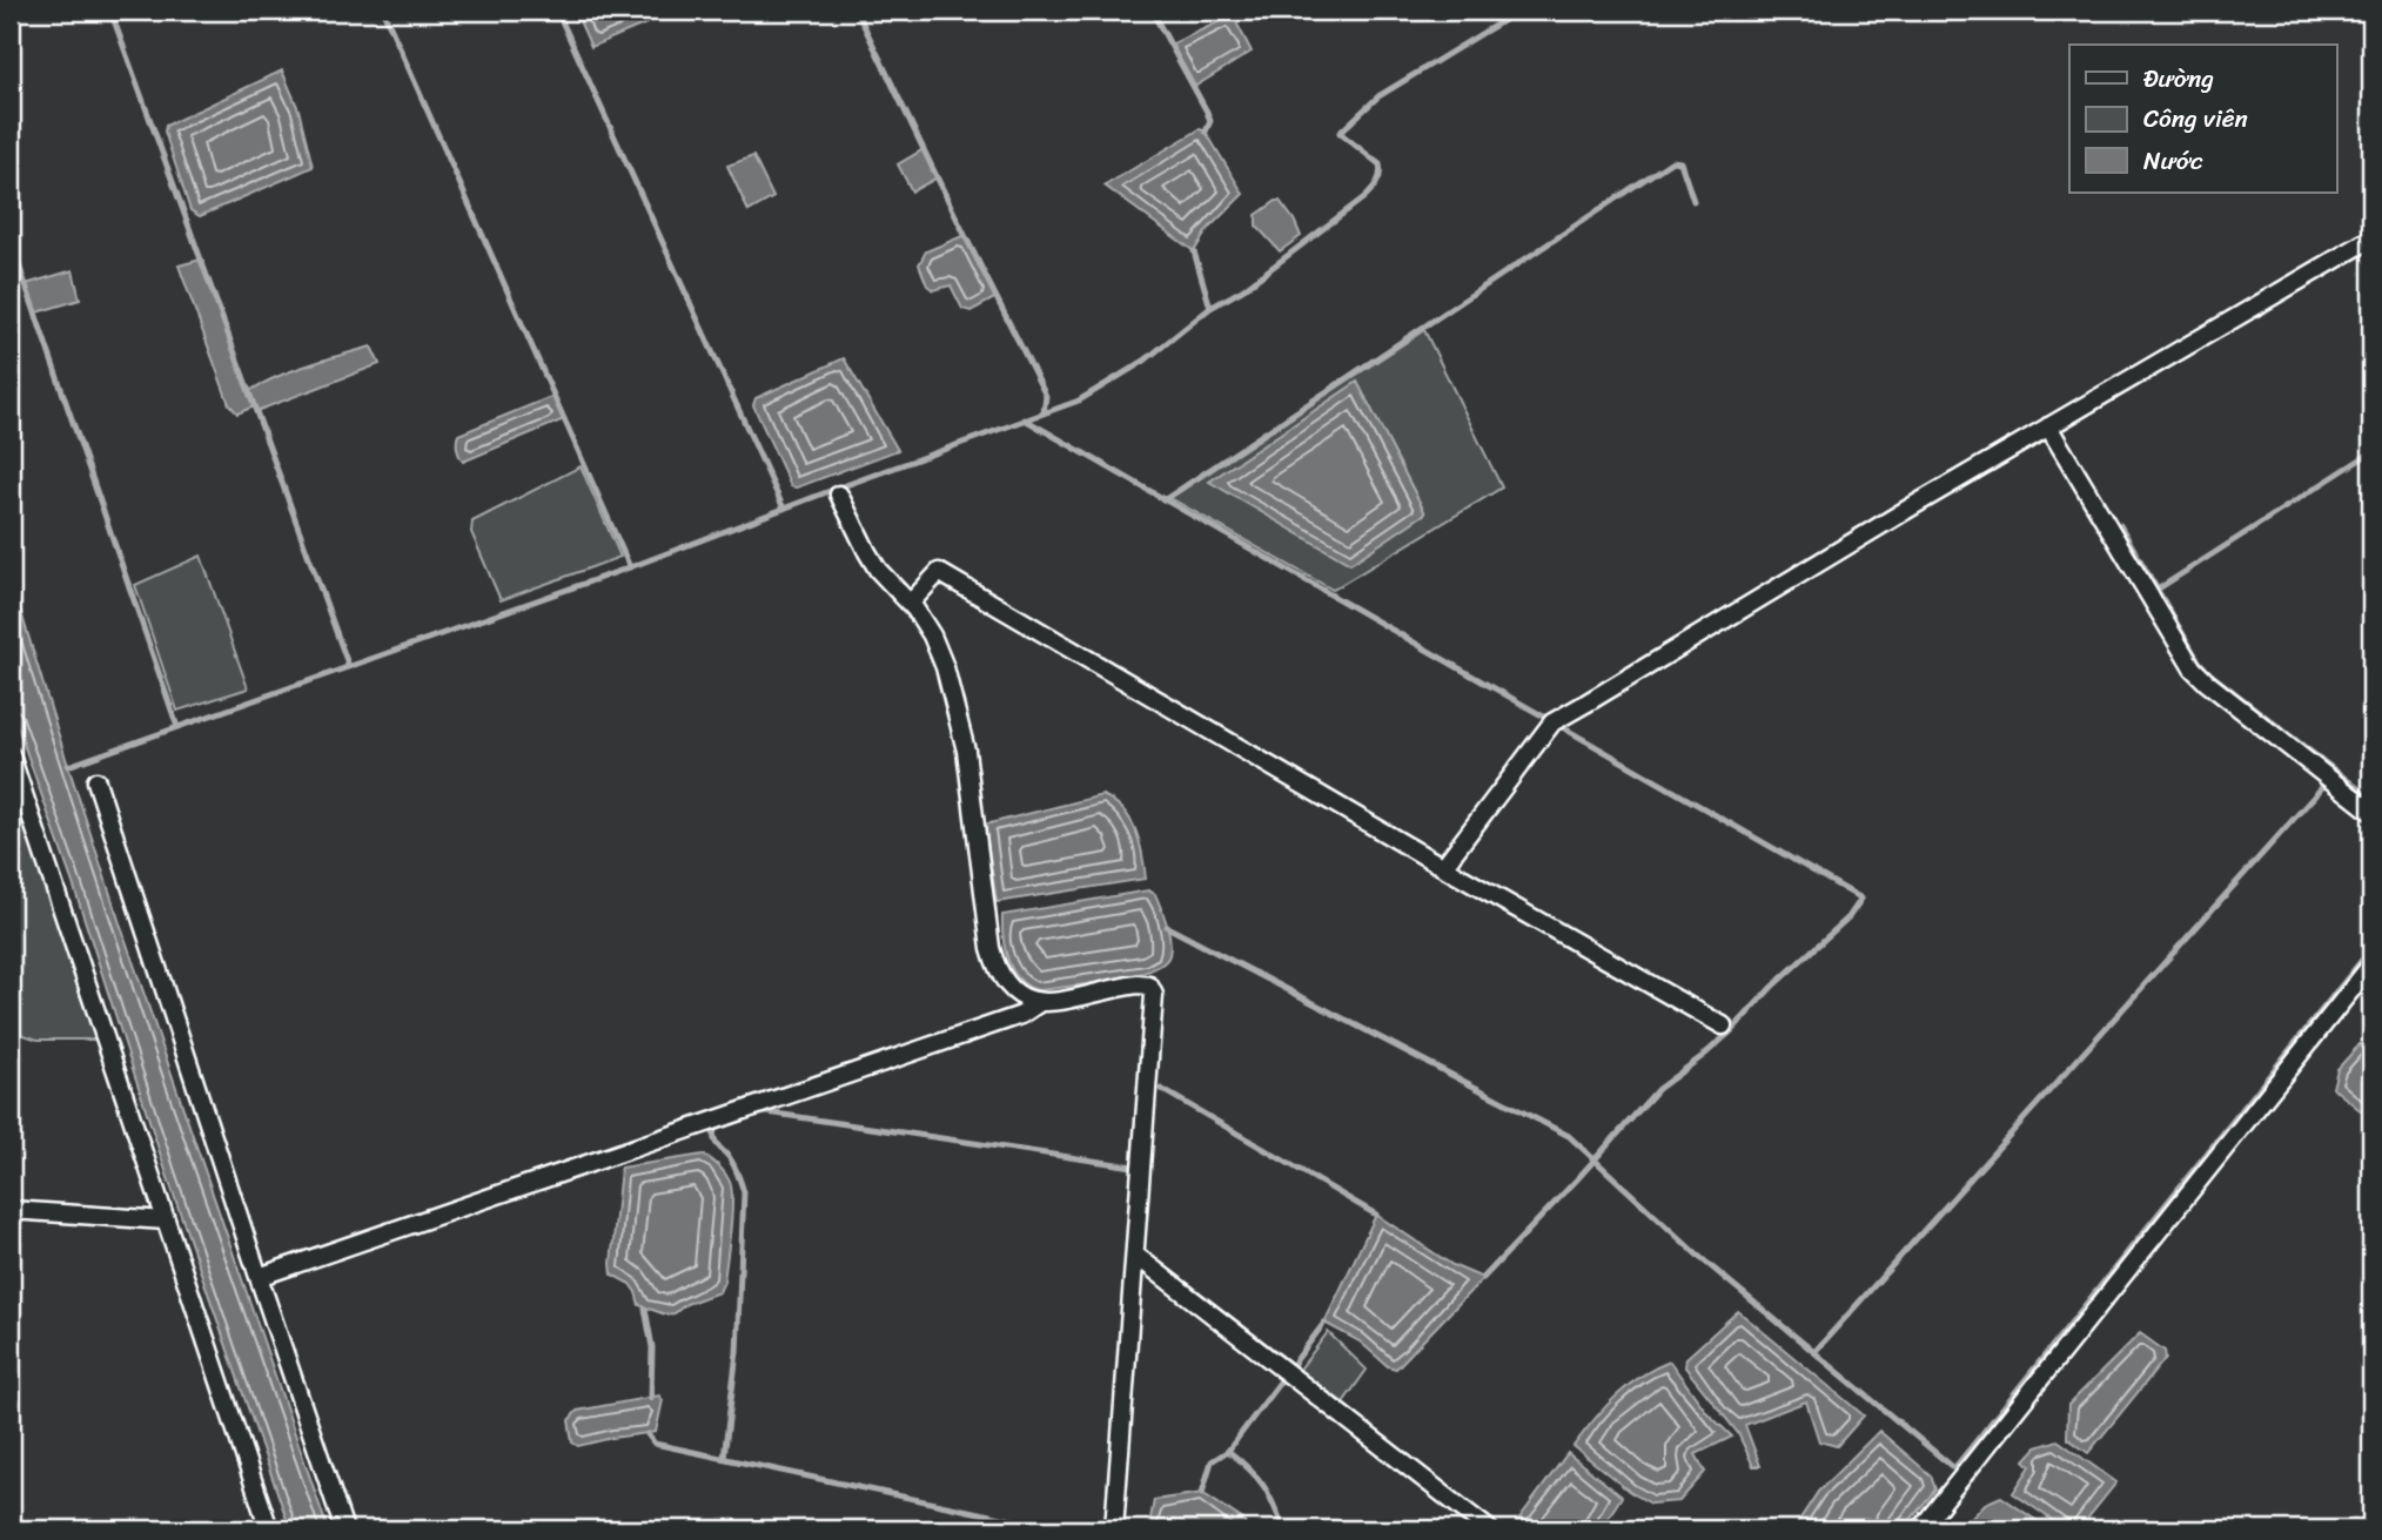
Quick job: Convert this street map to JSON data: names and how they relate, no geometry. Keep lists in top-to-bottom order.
{
  "legend": ["Đường", "Công viên", "Nước"]
}
